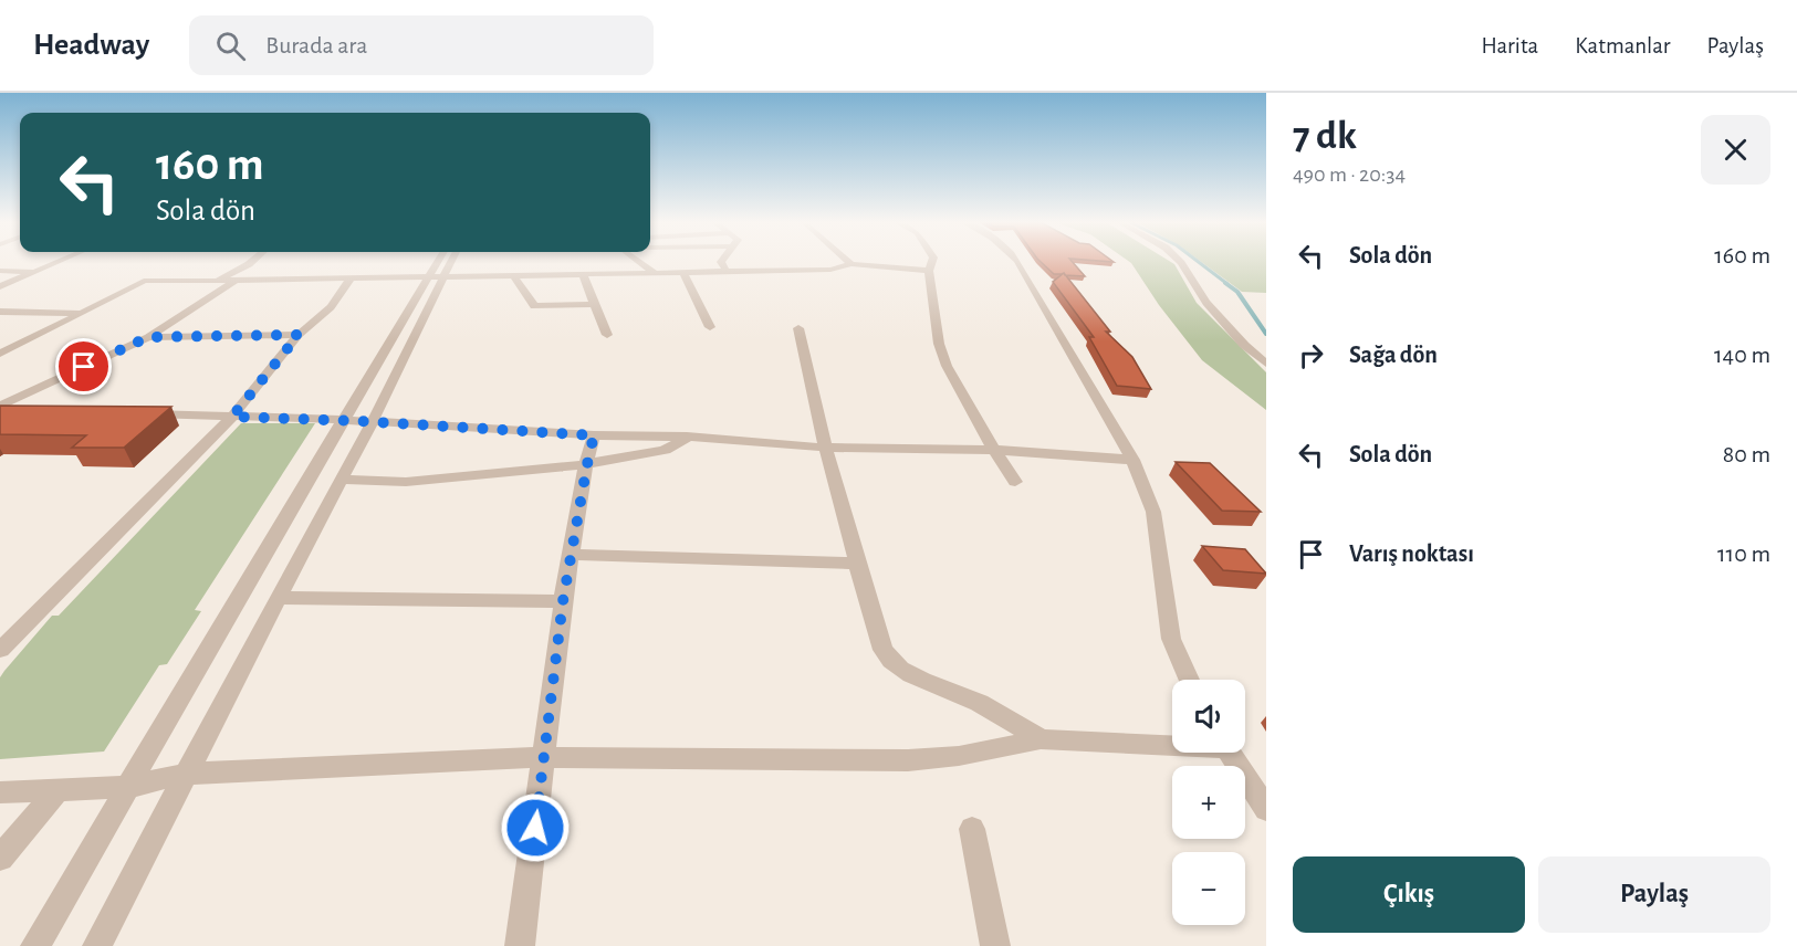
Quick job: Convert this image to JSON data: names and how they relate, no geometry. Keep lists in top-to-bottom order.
{
  "page": {
    "header": "Headway",
    "search": "Burada ara",
    "nav": ["Harita", "Katmanlar", "Paylaş"],
    "heading": ["7 dk", "490 m · 20:34"],
    "turn": ["160 m", "Sola dön"],
    "list": [
      {
        "name": "Sola dön",
        "value": "160 m"
      },
      {
        "name": "Sağa dön",
        "value": "140 m"
      },
      {
        "name": "Sola dön",
        "value": "80 m"
      },
      {
        "name": "Varış noktası",
        "value": "110 m"
      }
    ],
    "map_buttons": ["+", "−"],
    "buttons": ["Çıkış", "Paylaş"]
  }
}
